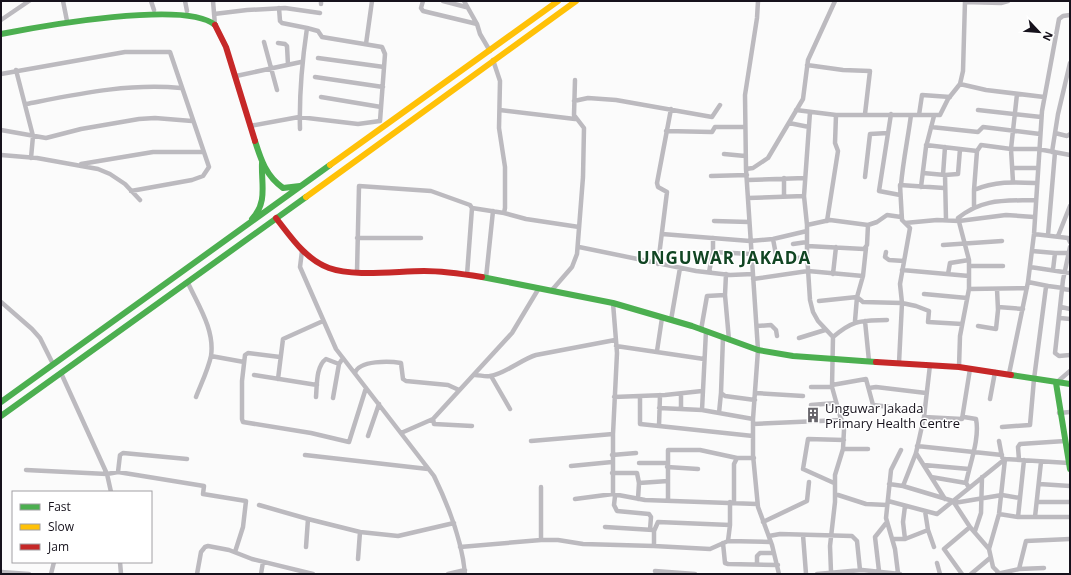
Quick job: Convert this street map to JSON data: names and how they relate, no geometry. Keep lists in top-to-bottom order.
{
  "districts": ["UNGUWAR JAKADA"],
  "places": {
    "building": ["Unguwar Jakada Primary Health Centre"]
  },
  "legend": ["Fast", "Slow", "Jam"],
  "north": "bottom right"
}
